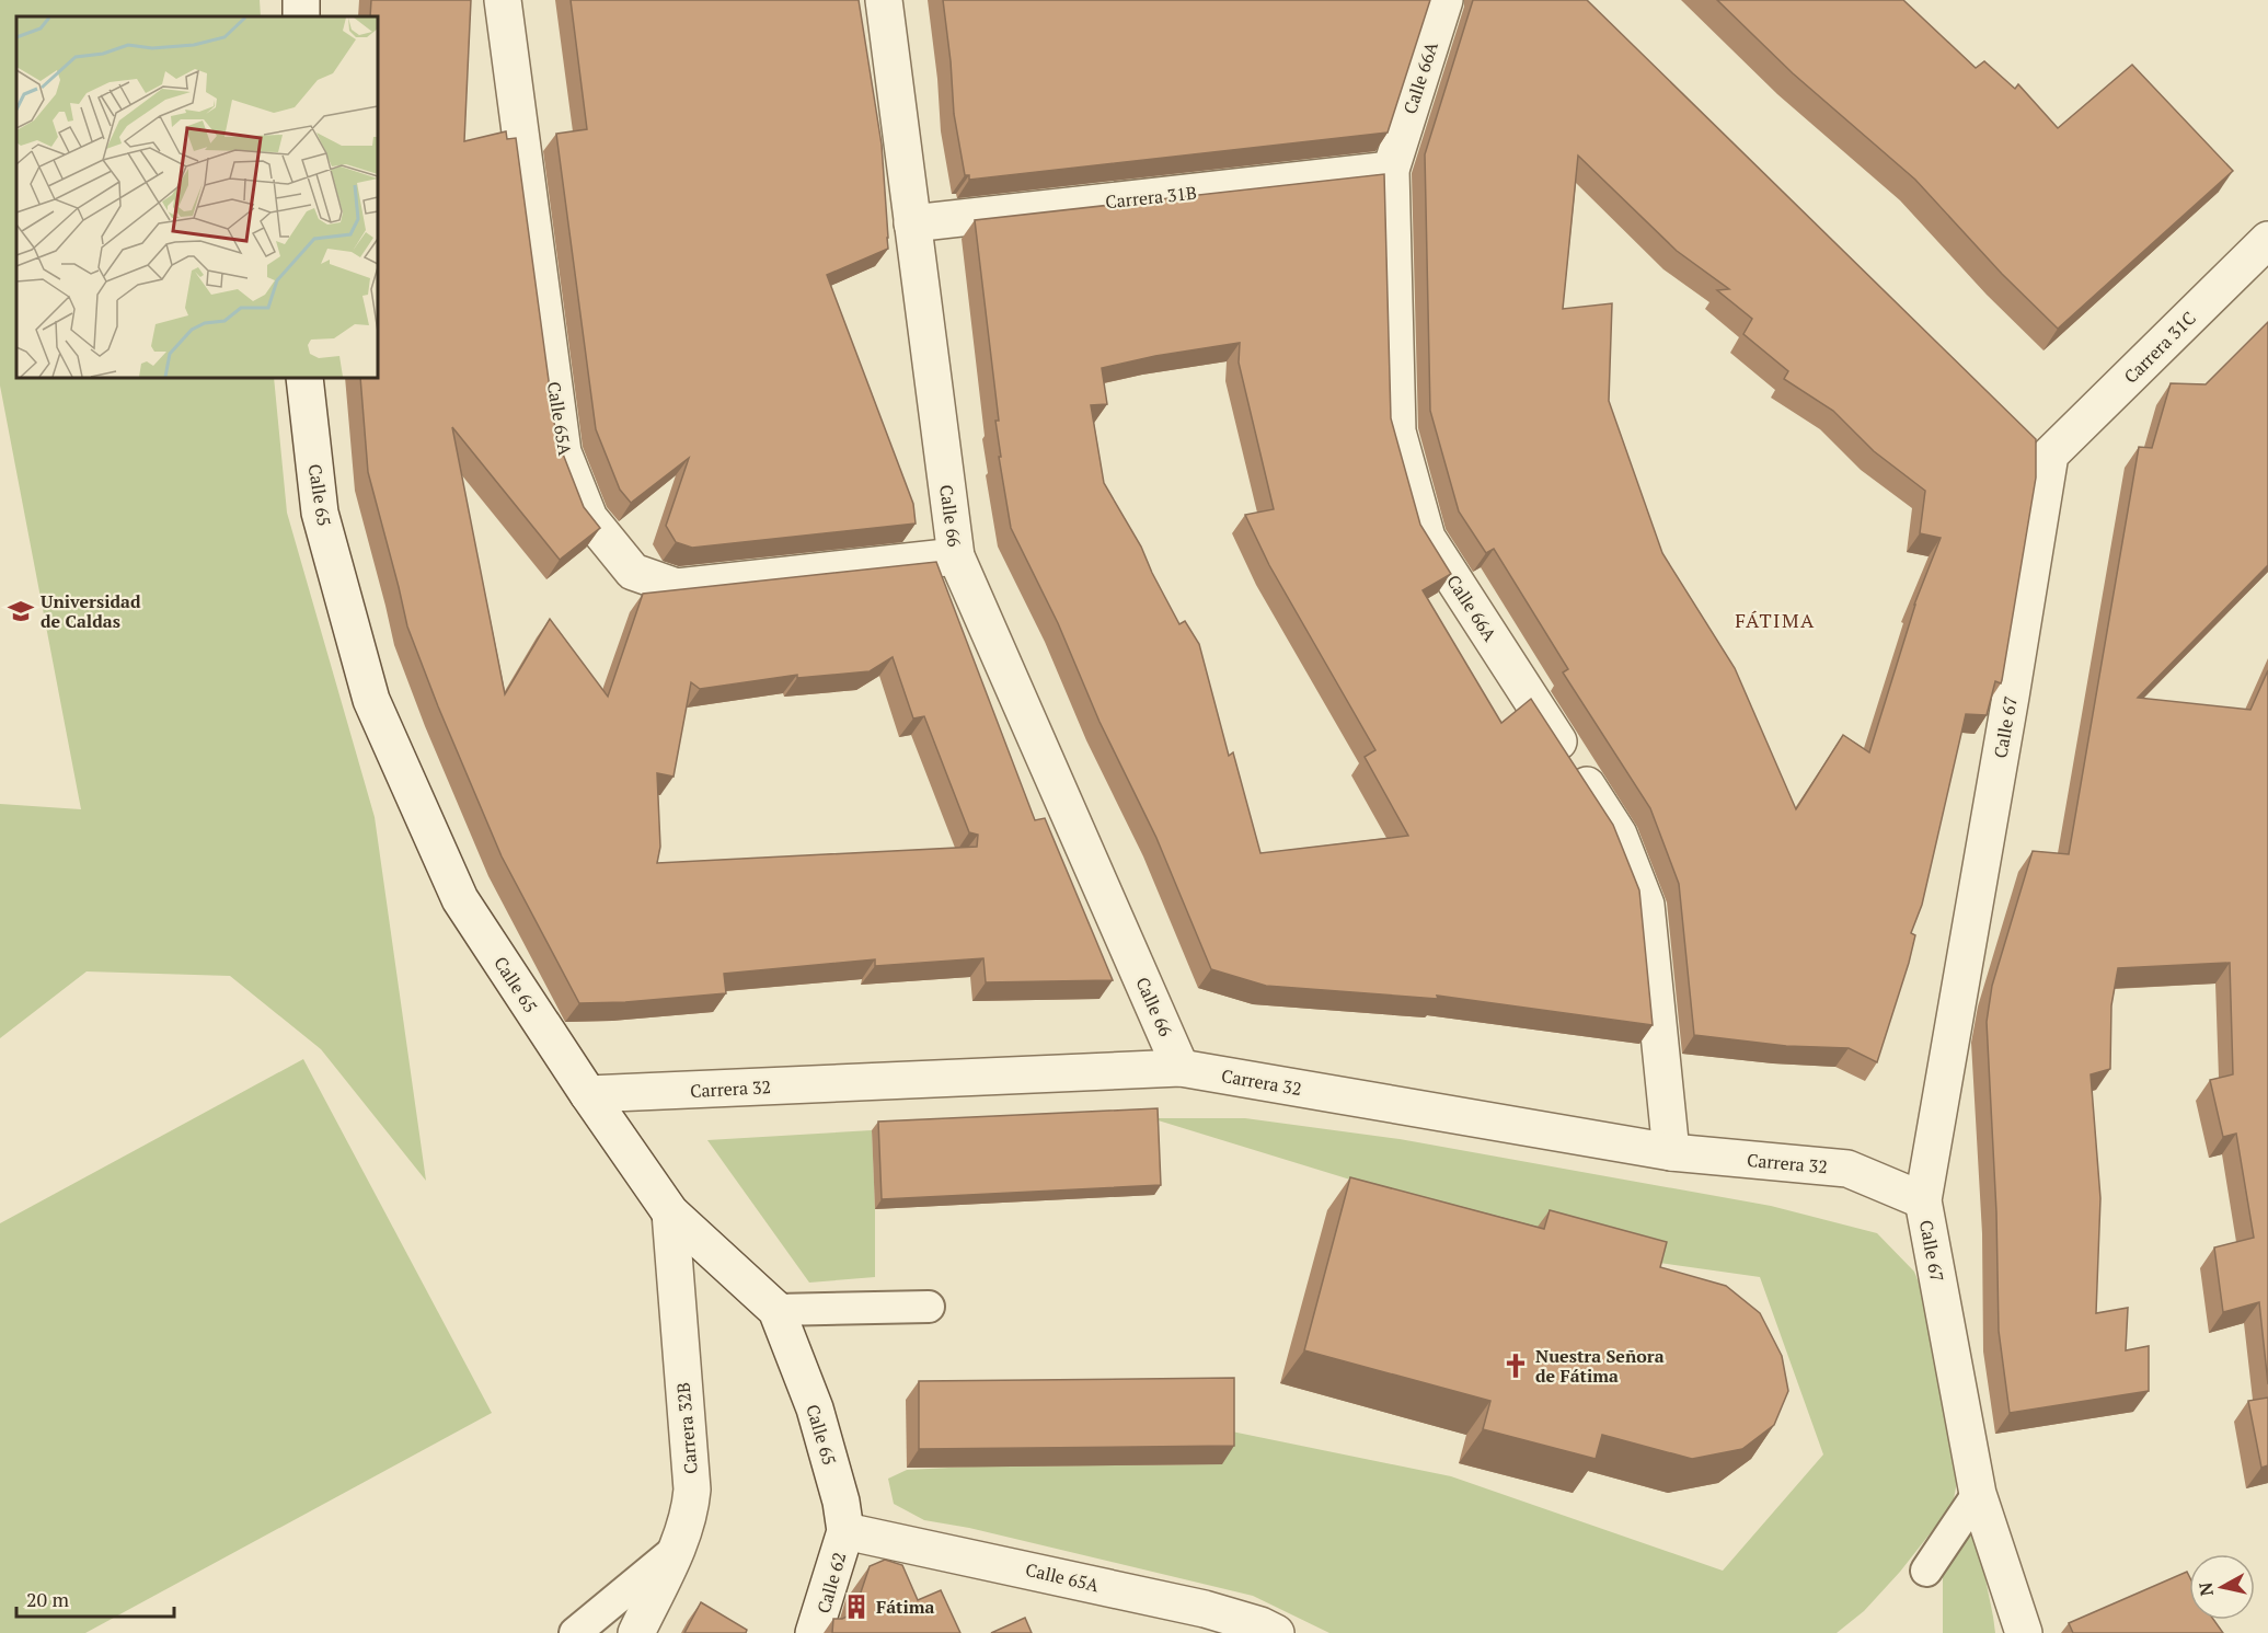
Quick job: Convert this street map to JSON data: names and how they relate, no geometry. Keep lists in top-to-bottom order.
{
  "streets": {
    "street": [
      "Calle 66A",
      "Carrera 31B",
      "Carrera 31C",
      "Calle 65A",
      "Calle 65",
      "Calle 66",
      "Calle 67",
      "Carrera 32",
      "Carrera 32B",
      "Calle 62"
    ]
  },
  "crossings": [
    ["Calle 66A", "Carrera 31B"],
    ["Calle 66A", "Carrera 32"],
    ["Carrera 31B", "Calle 66"],
    ["Carrera 31C", "Calle 67"],
    ["Calle 65A", "Calle 65"],
    ["Calle 65A", "Calle 66"],
    ["Calle 65A", "Calle 62"],
    ["Calle 65", "Carrera 32"],
    ["Calle 65", "Carrera 32B"],
    ["Calle 65", "Calle 62"],
    ["Calle 66", "Carrera 32"],
    ["Calle 67", "Carrera 32"]
  ],
  "districts": ["FÁTIMA"],
  "places": {
    "school or university": ["Universidad de Caldas"],
    "church": ["Nuestra Señora de Fátima"],
    "building": ["Fátima"]
  },
  "scale_bar": "20 m",
  "north": "left"
}
